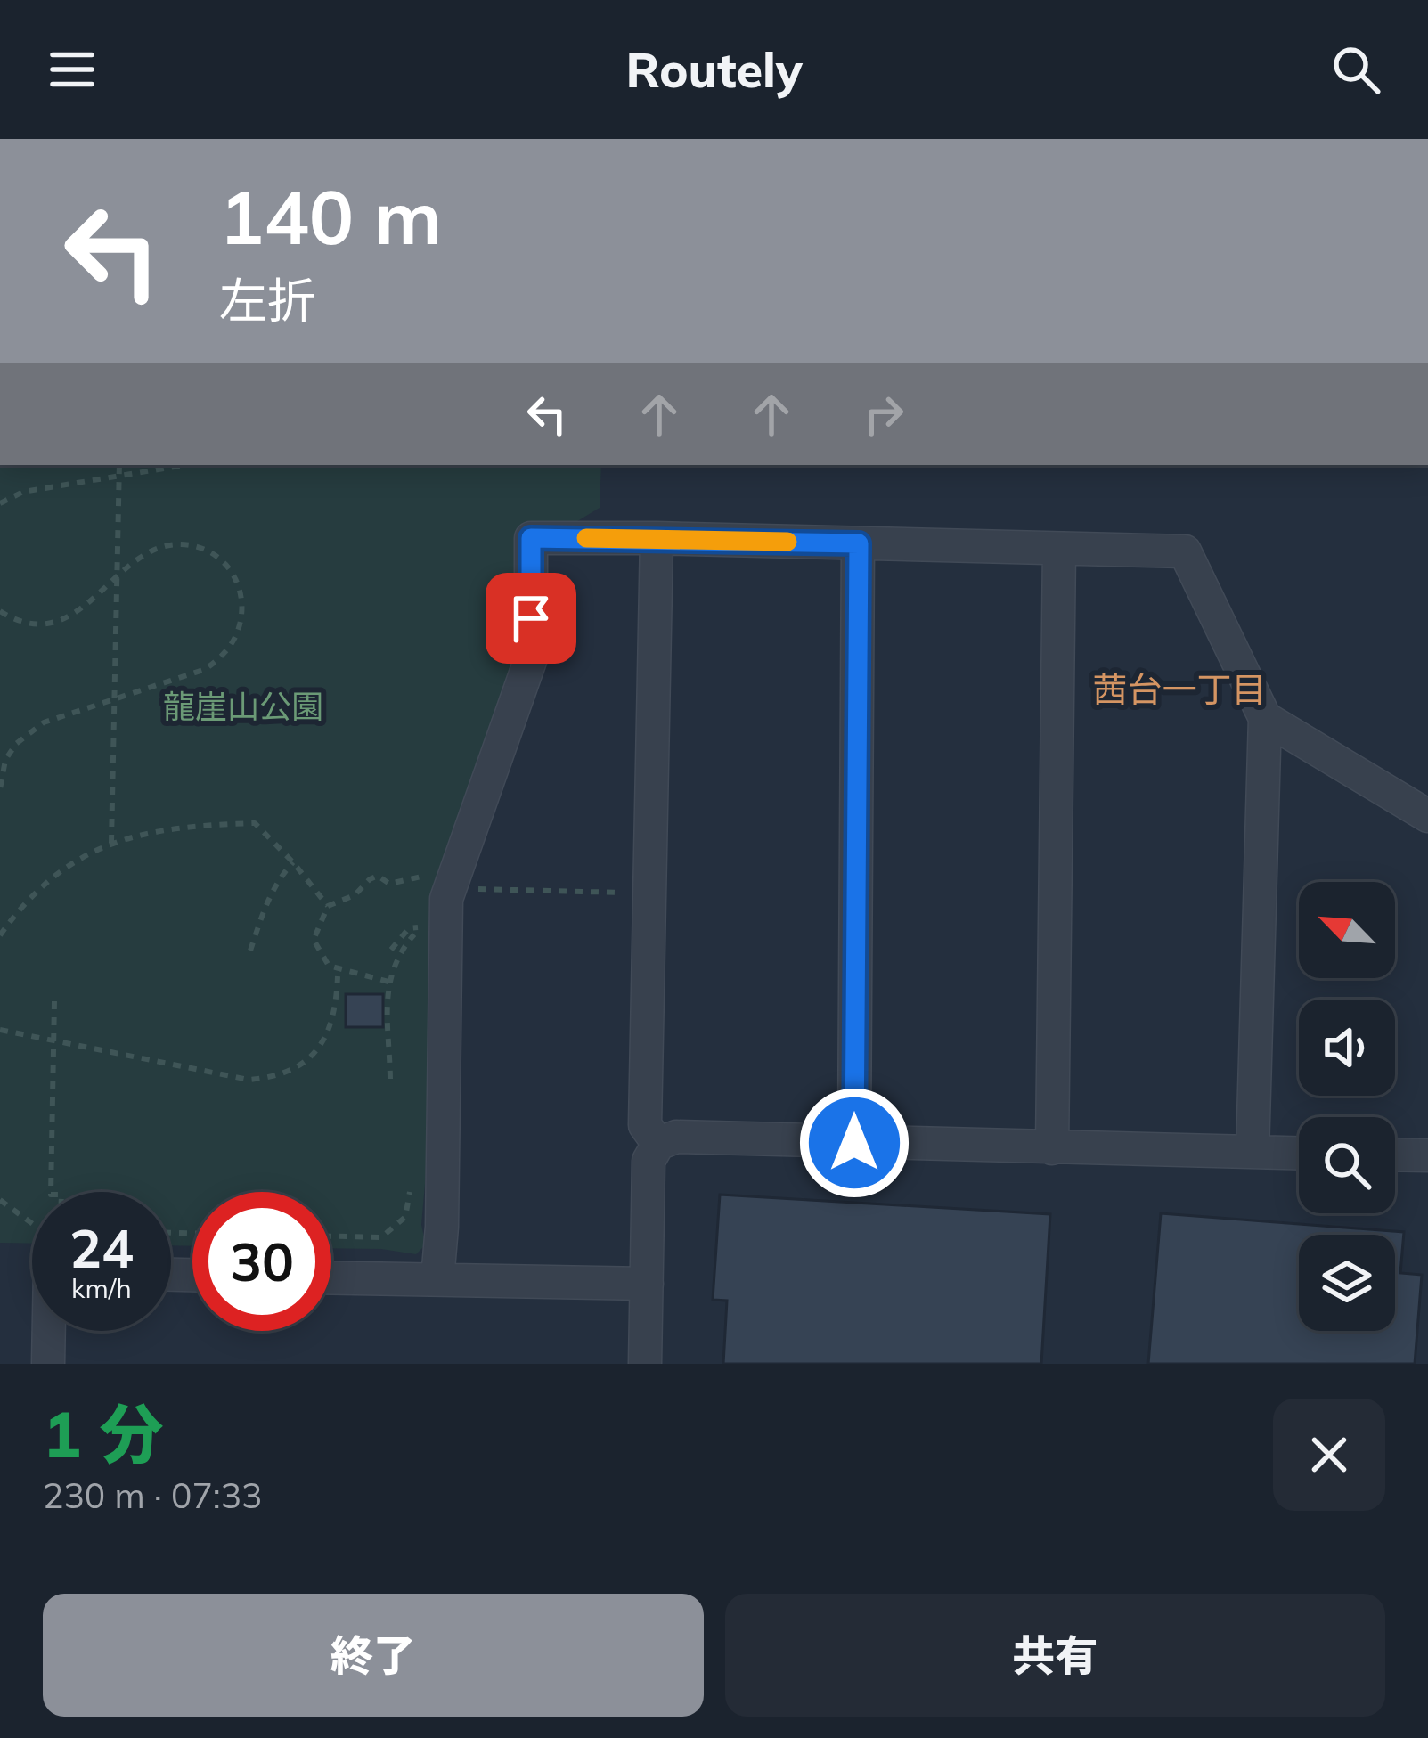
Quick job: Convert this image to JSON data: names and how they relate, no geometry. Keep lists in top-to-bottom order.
{
  "districts": ["茜台一丁目"],
  "parks": ["龍崖山公園"],
  "north": "top left",
  "page": {
    "header": "Routely",
    "turn": ["140 m", "左折"],
    "speed": "24 km/h",
    "limit": "30",
    "heading": ["1 分", "230 m · 07:33"],
    "buttons": ["終了", "共有"]
  }
}
